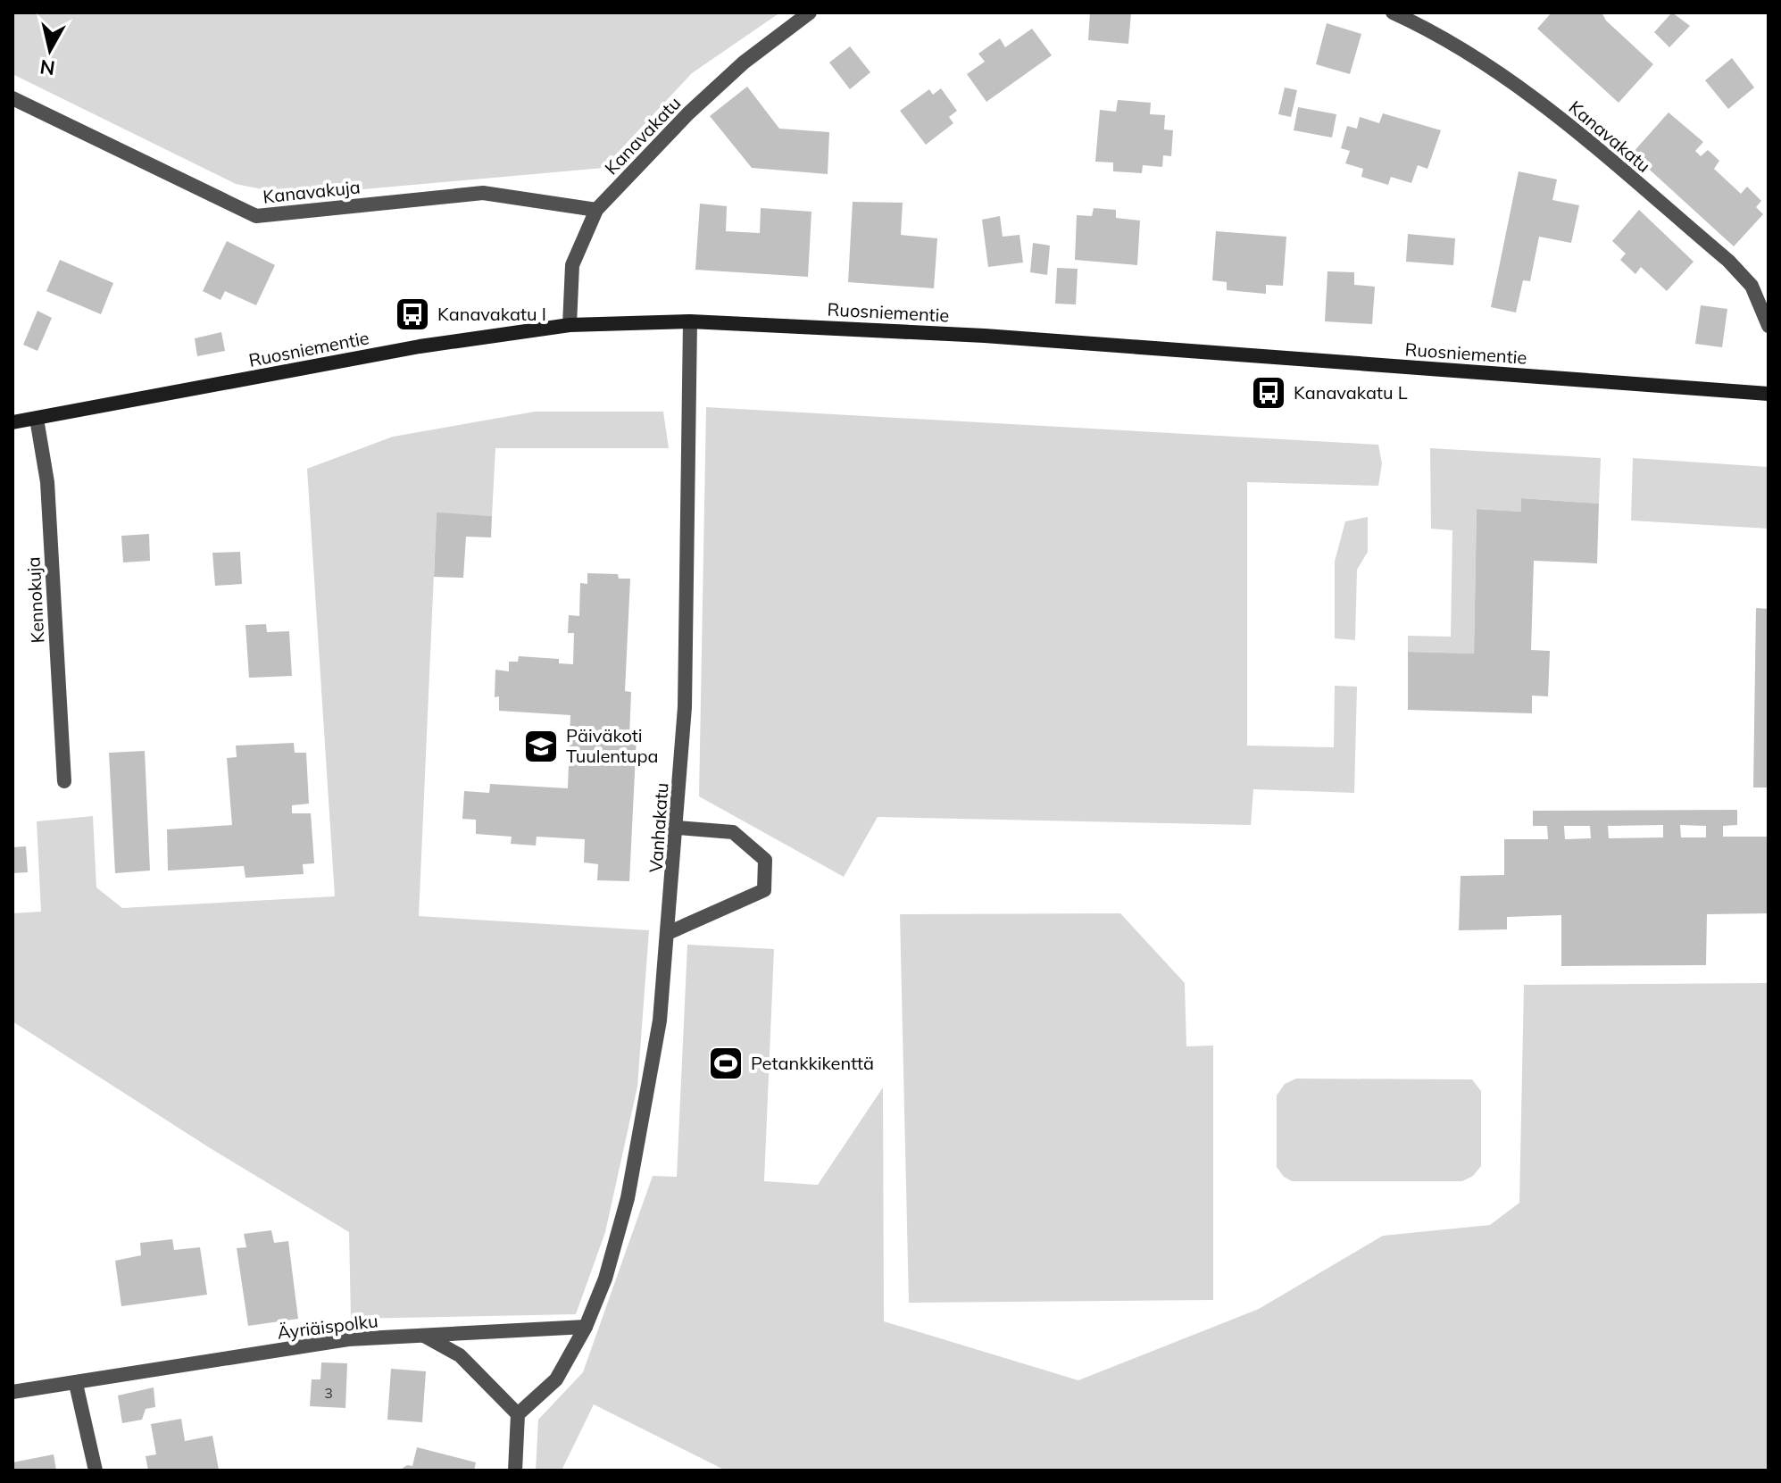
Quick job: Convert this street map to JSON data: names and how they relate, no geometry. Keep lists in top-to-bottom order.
{
  "streets": {
    "main road": ["Ruosniementie"],
    "street": [
      "Kanavakatu",
      "Kanavakuja",
      "Kennokuja",
      "Vanhakatu",
      "Äyriäispolku"
    ]
  },
  "crossings": [
    ["Kanavakatu", "Kanavakuja"],
    ["Kanavakatu", "Ruosniementie"],
    ["Ruosniementie", "Kennokuja"],
    ["Ruosniementie", "Vanhakatu"],
    ["Vanhakatu", "Äyriäispolku"]
  ],
  "places": {
    "bus stop": ["Kanavakatu I", "Kanavakatu L"],
    "school or university": ["Päiväkoti Tuulentupa"],
    "sports": ["Petankkikenttä"]
  },
  "house_numbers": ["3"],
  "north": "bottom"
}
